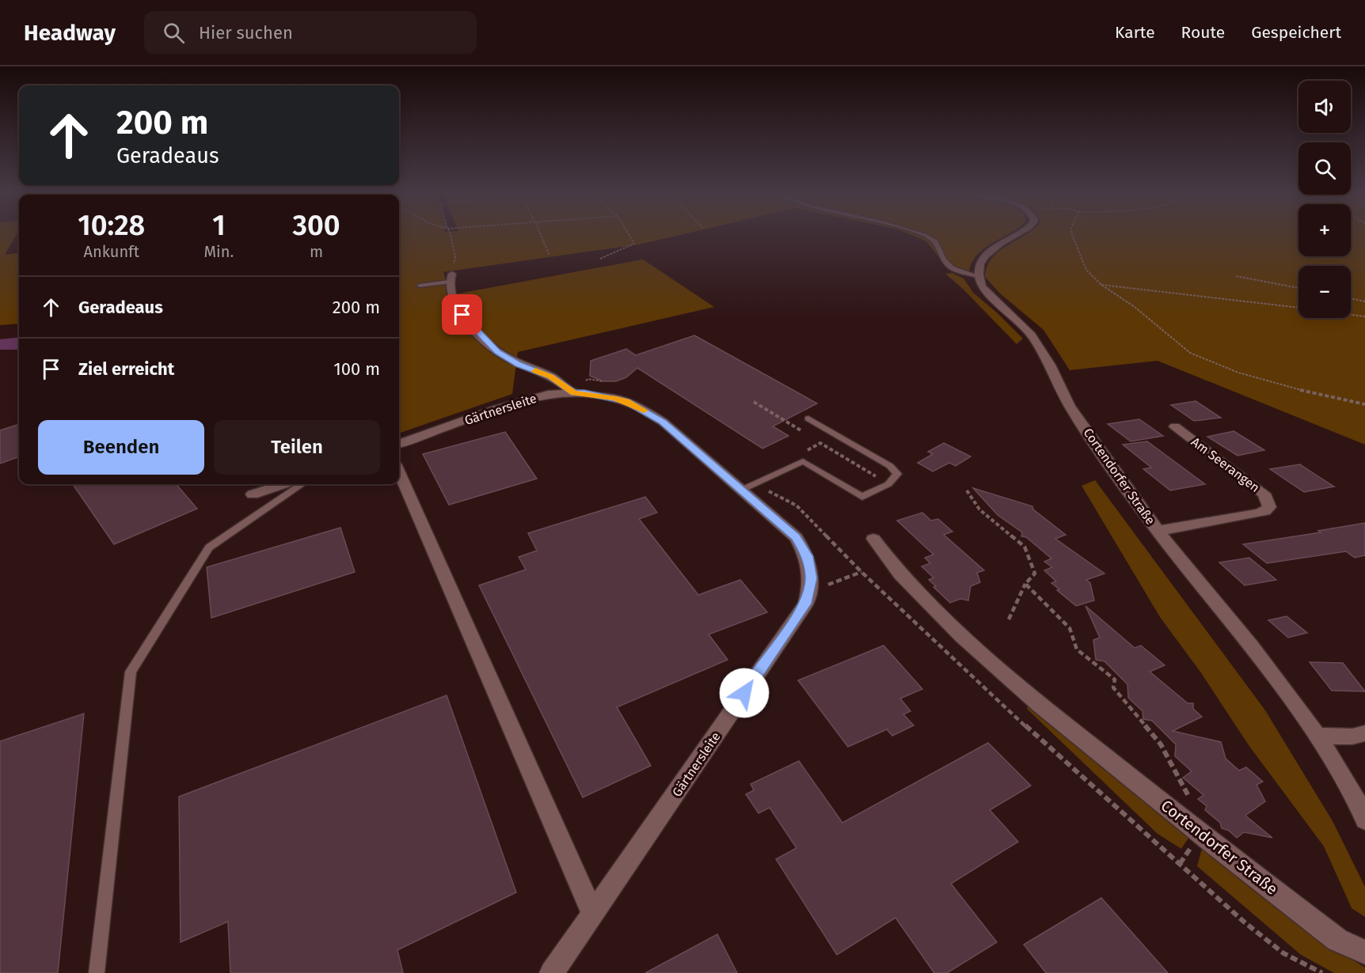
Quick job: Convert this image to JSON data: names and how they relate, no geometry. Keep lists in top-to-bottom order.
{
  "streets": {
    "street": ["Gärtnersleite", "Am Seerangen", "Cortendorfer Straße"]
  },
  "crossings": [
    ["Am Seerangen", "Cortendorfer Straße"]
  ],
  "page": {
    "header": "Headway",
    "search": "Hier suchen",
    "nav": ["Karte", "Route", "Gespeichert"],
    "map_buttons": ["+", "−"],
    "turn": ["200 m", "Geradeaus"],
    "eta": [
      "10:28",
      "Ankunft",
      "1",
      "Min.",
      "300",
      "m"
    ],
    "list": [
      {
        "name": "Geradeaus",
        "value": "200 m"
      },
      {
        "name": "Ziel erreicht",
        "value": "100 m"
      }
    ],
    "buttons": ["Beenden", "Teilen"]
  }
}
